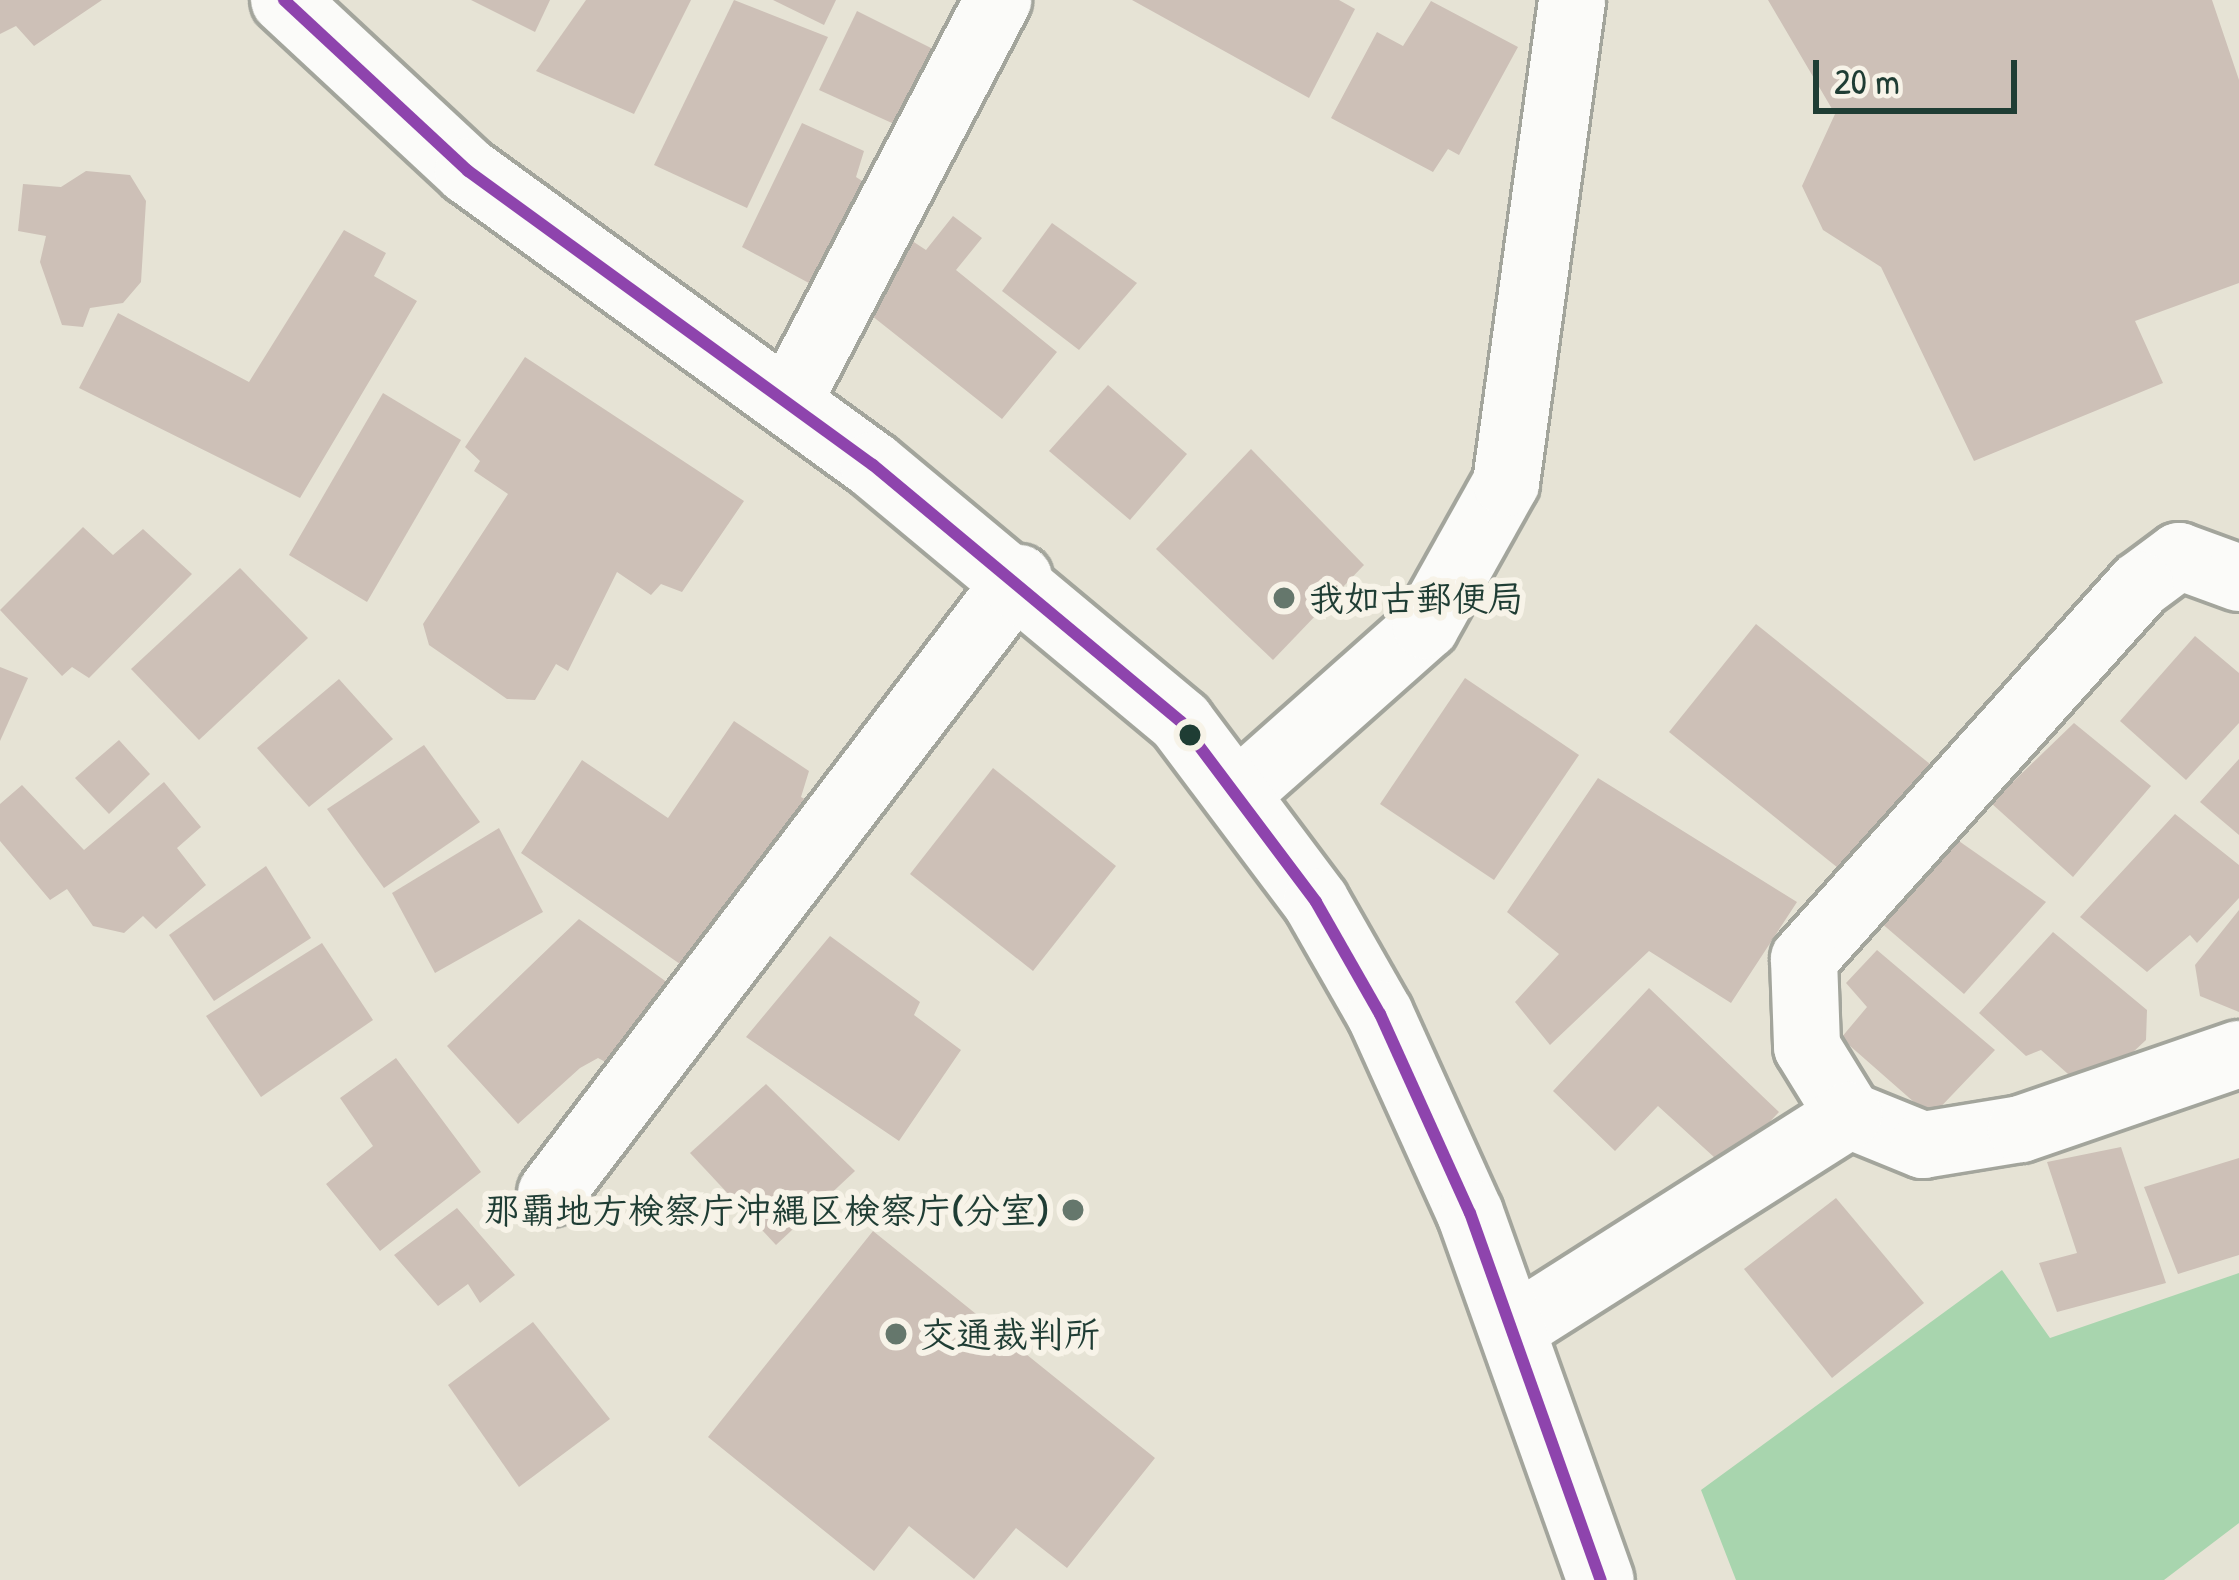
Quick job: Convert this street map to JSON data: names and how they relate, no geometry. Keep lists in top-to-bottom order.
{
  "places": ["我如古郵便局", "那覇地方検察庁沖縄区検察庁(分室)", "交通裁判所"],
  "scale_bar": "20 m"
}
